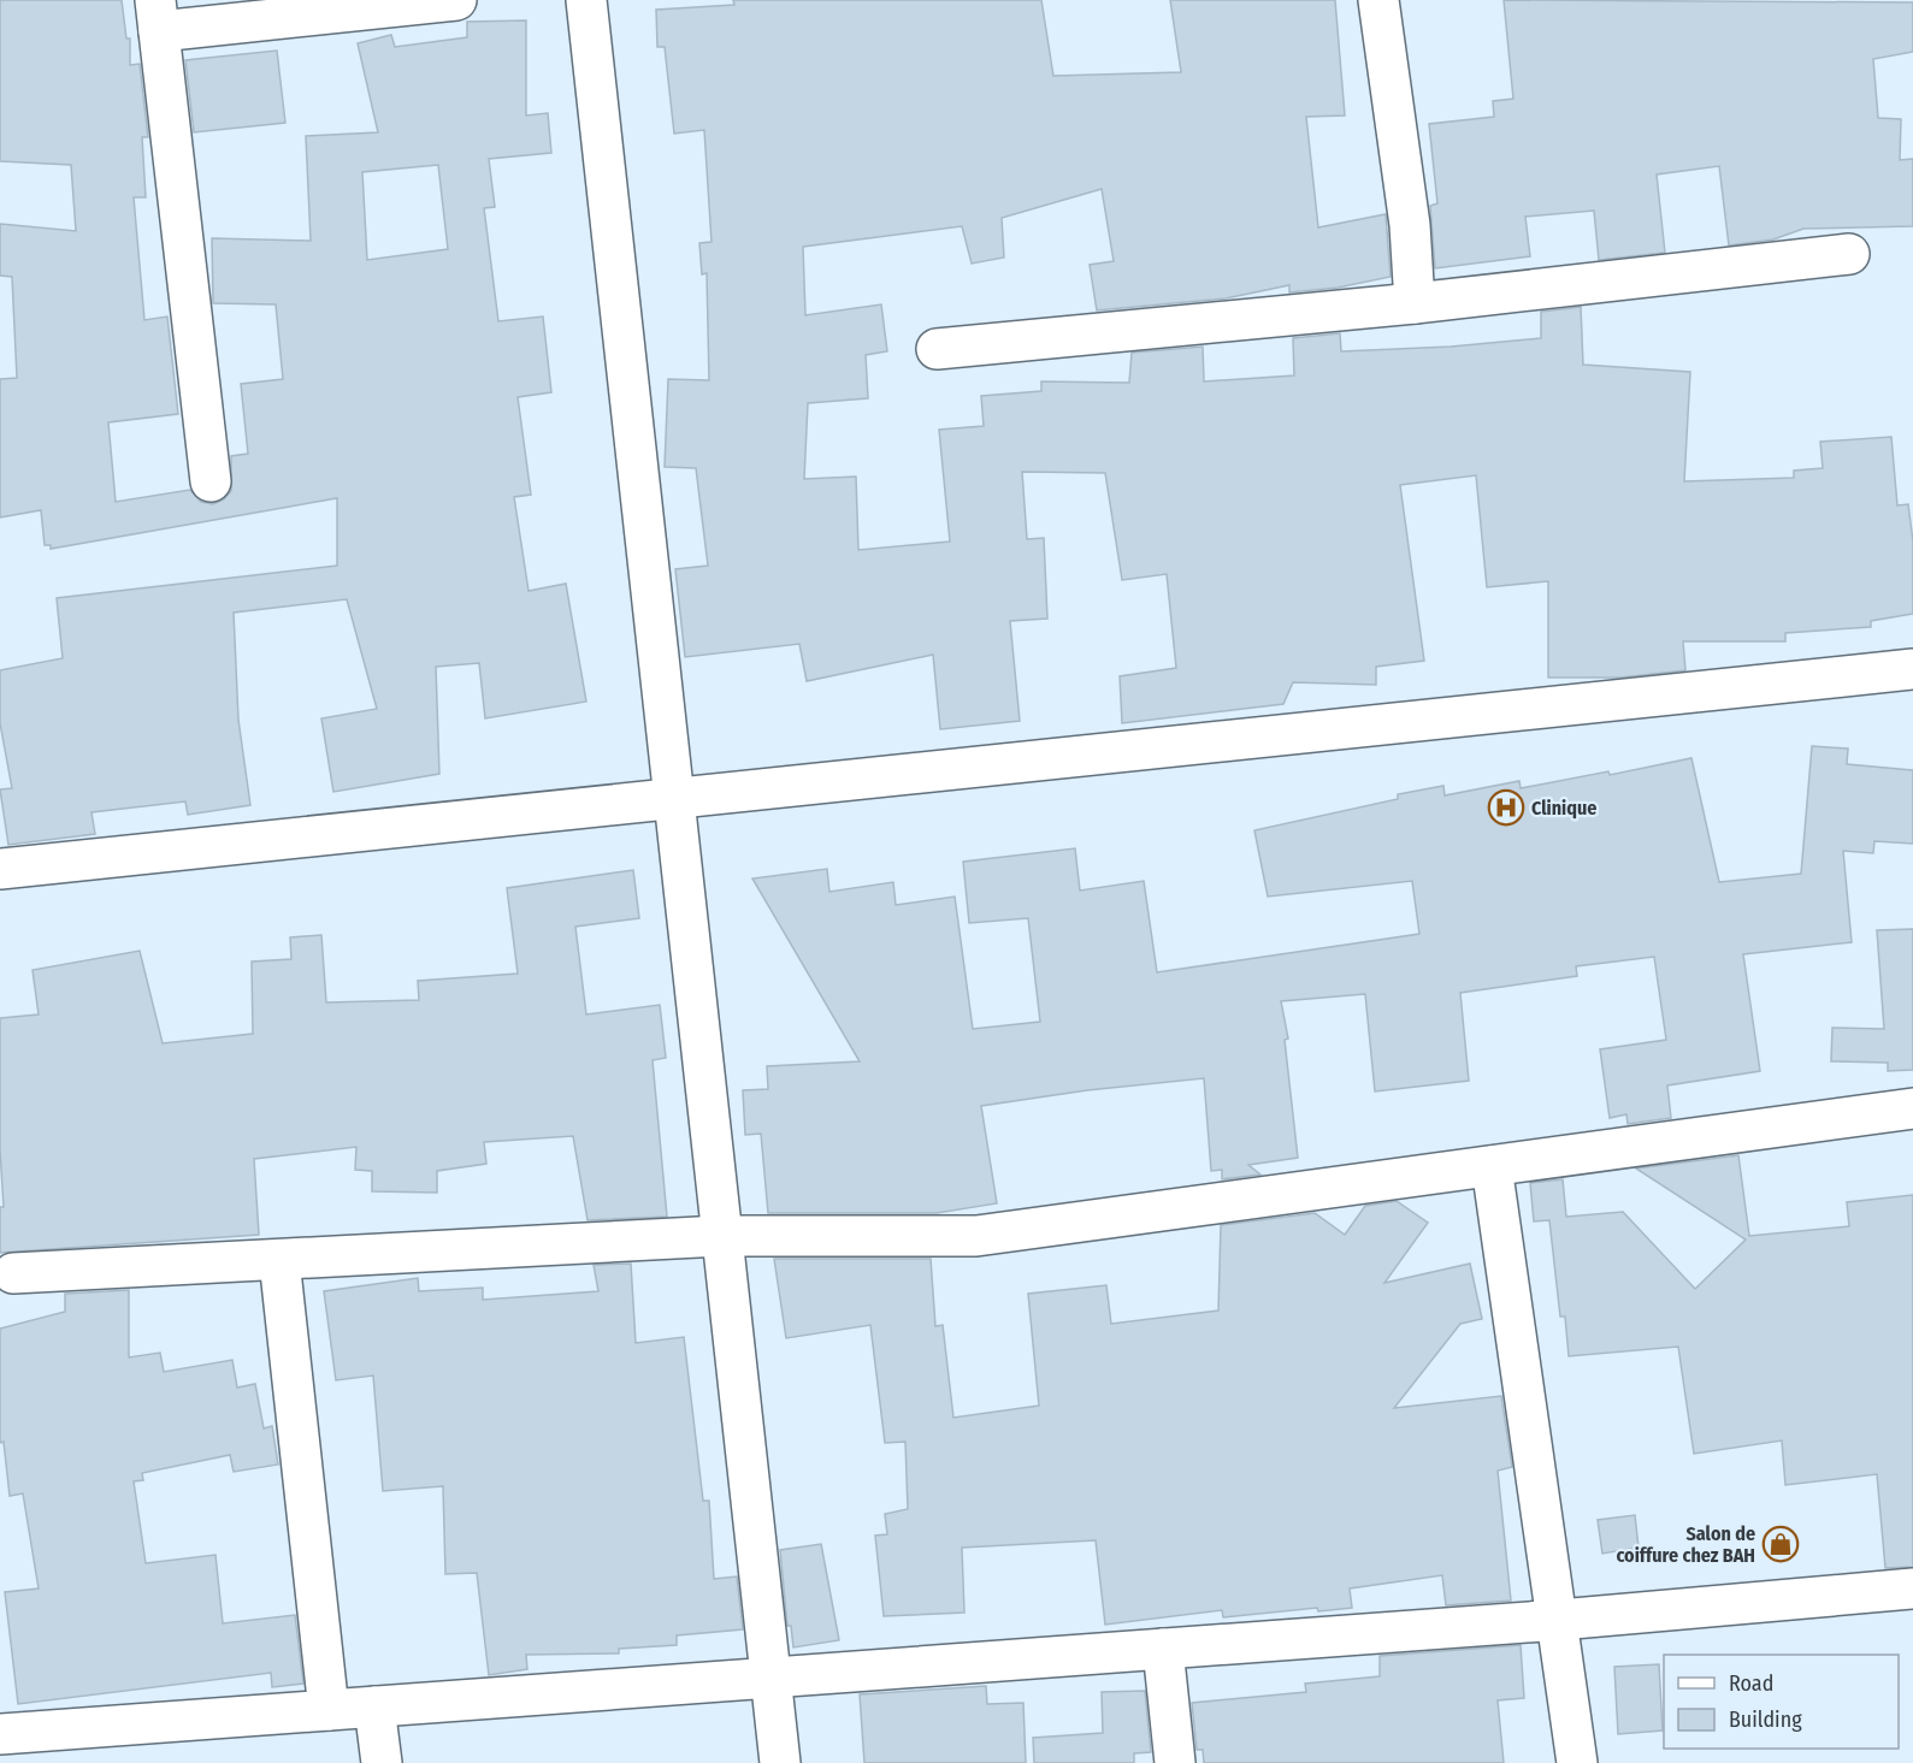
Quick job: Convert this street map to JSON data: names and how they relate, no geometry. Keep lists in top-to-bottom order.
{
  "places": {
    "hospital": ["Clinique"],
    "shop": ["Salon de coiffure chez BAH"]
  },
  "legend": ["Road", "Building"]
}
